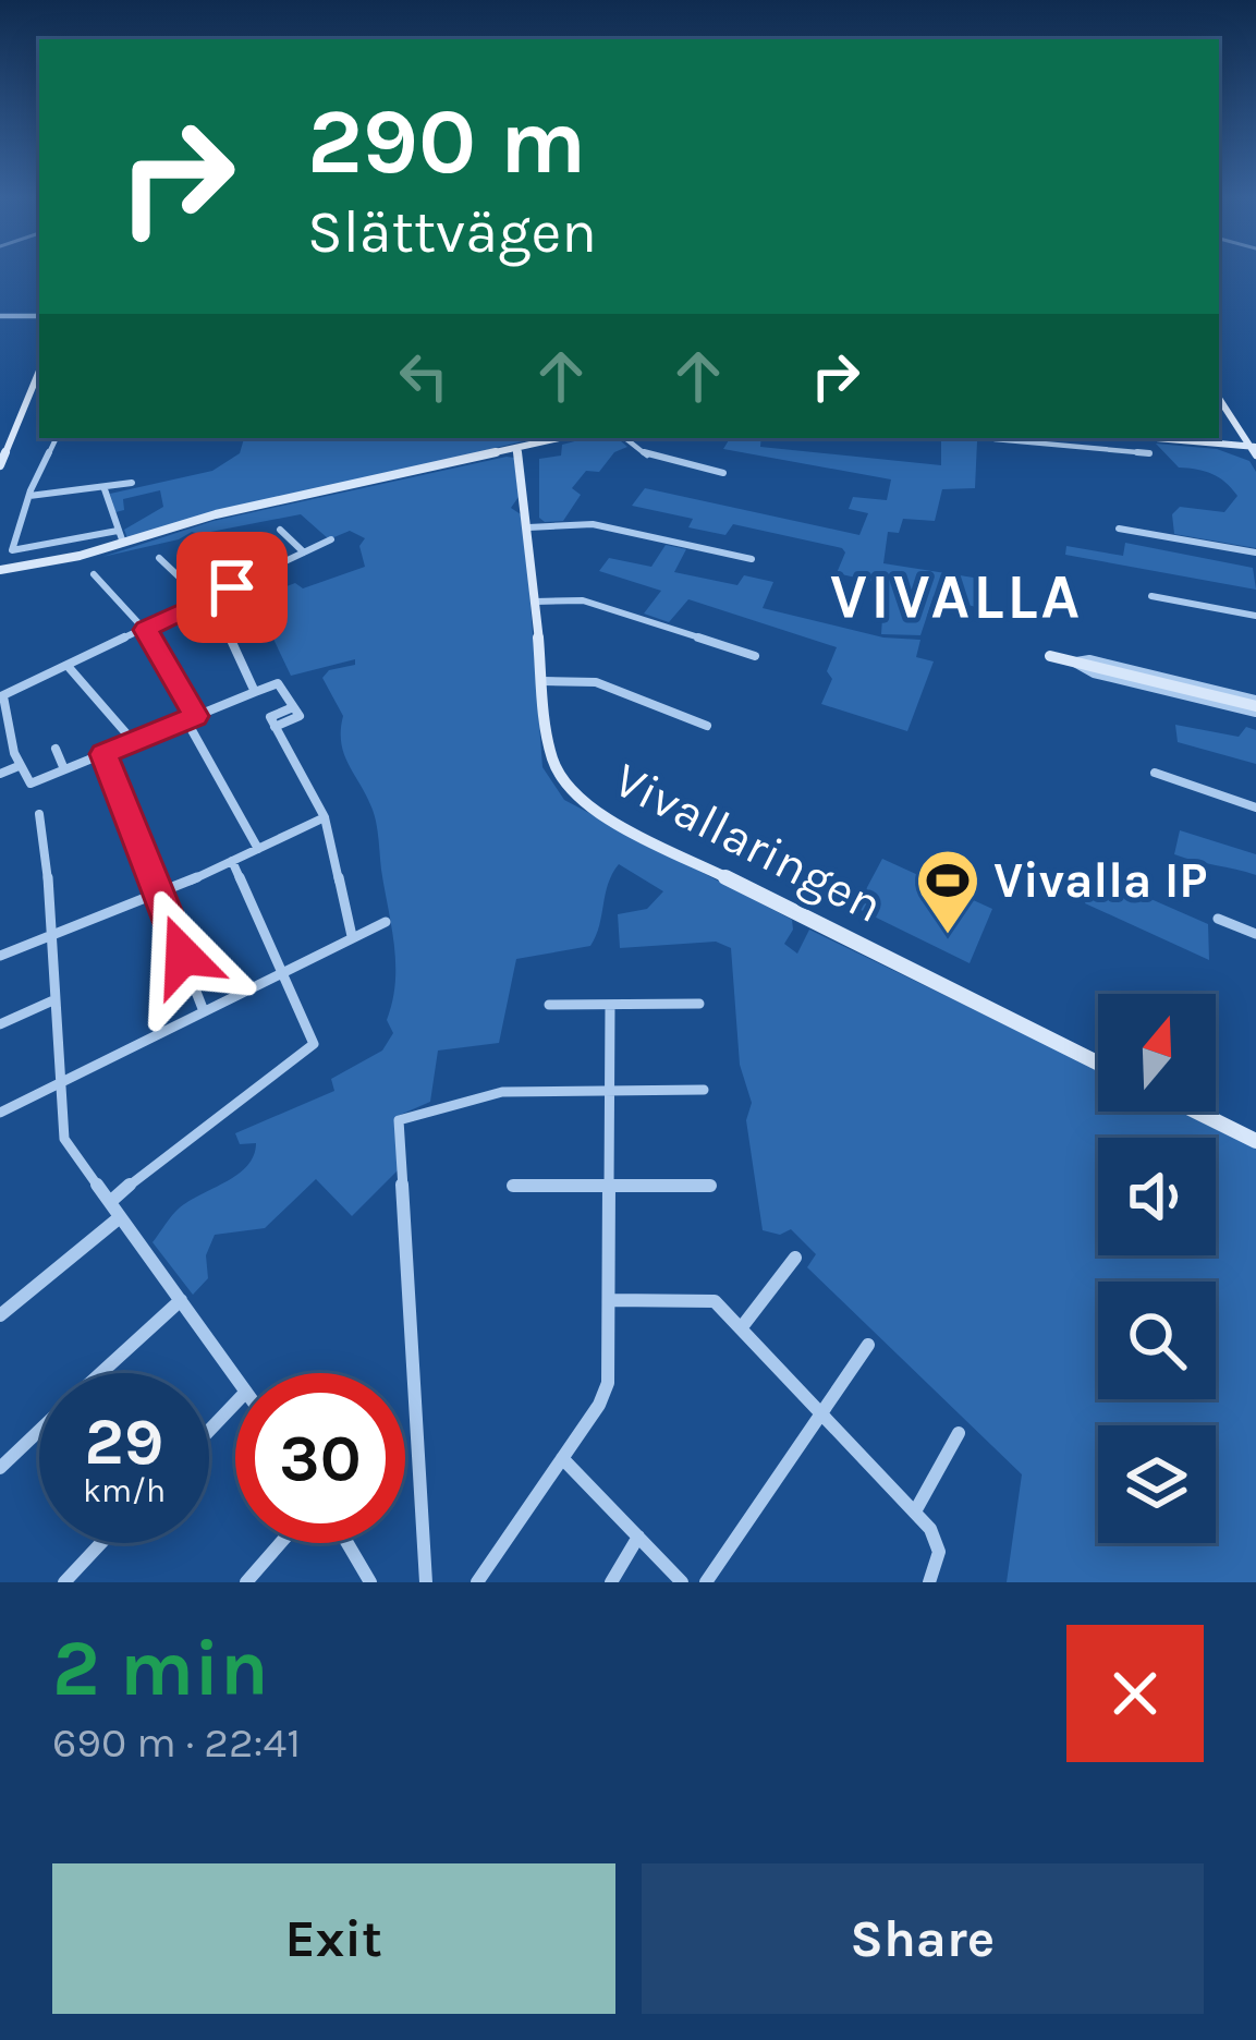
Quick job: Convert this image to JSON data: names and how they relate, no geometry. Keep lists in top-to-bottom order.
{
  "streets": {
    "street": ["Vivallaringen"]
  },
  "districts": ["VIVALLA"],
  "places": {
    "sports": ["Vivalla IP"]
  },
  "north": "top",
  "page": {
    "turn": ["290 m", "Slättvägen"],
    "speed": "29 km/h",
    "limit": "30",
    "heading": ["2 min", "690 m · 22:41"],
    "buttons": ["Exit", "Share"]
  }
}
